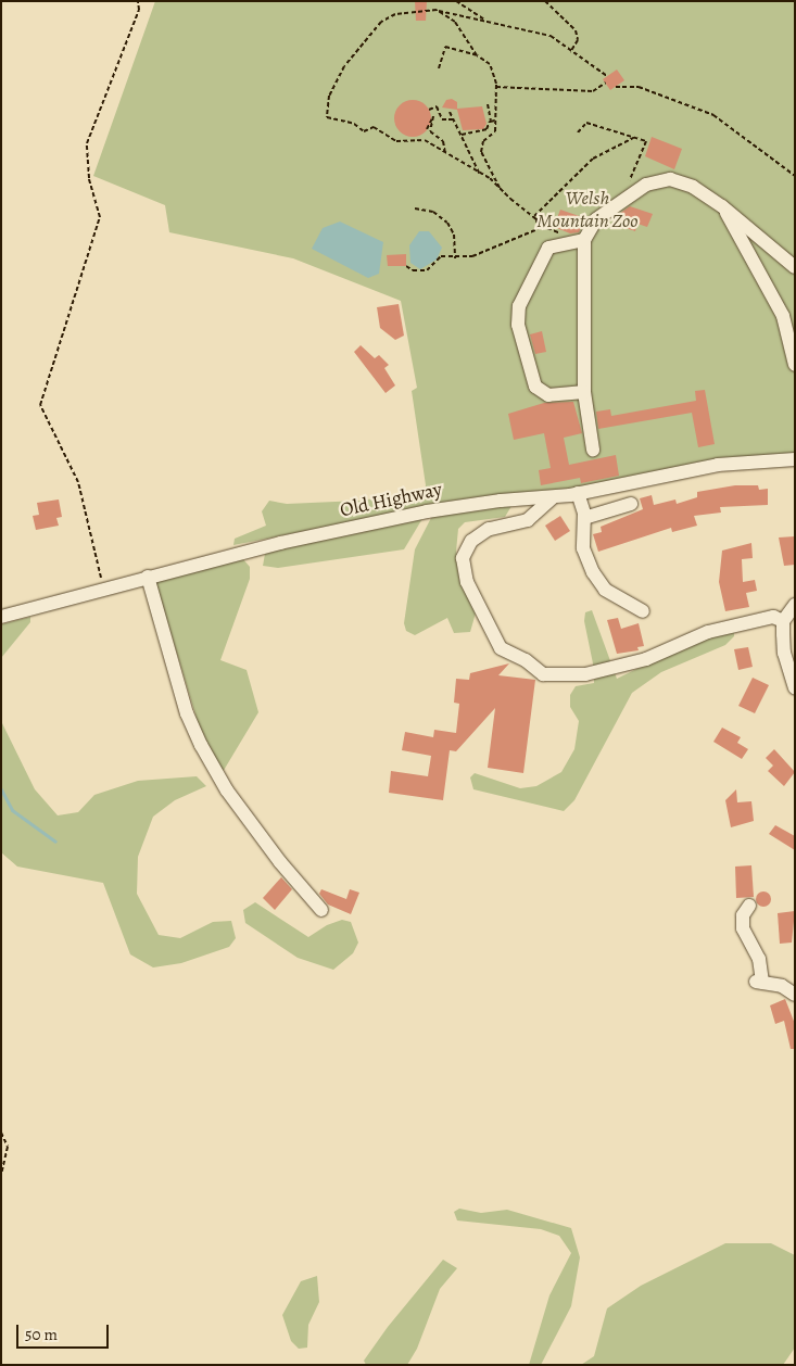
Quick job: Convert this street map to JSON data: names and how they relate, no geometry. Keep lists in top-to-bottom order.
{
  "streets": {
    "street": ["Old Highway"]
  },
  "parks": ["Welsh Mountain Zoo"],
  "scale_bar": "50 m"
}
